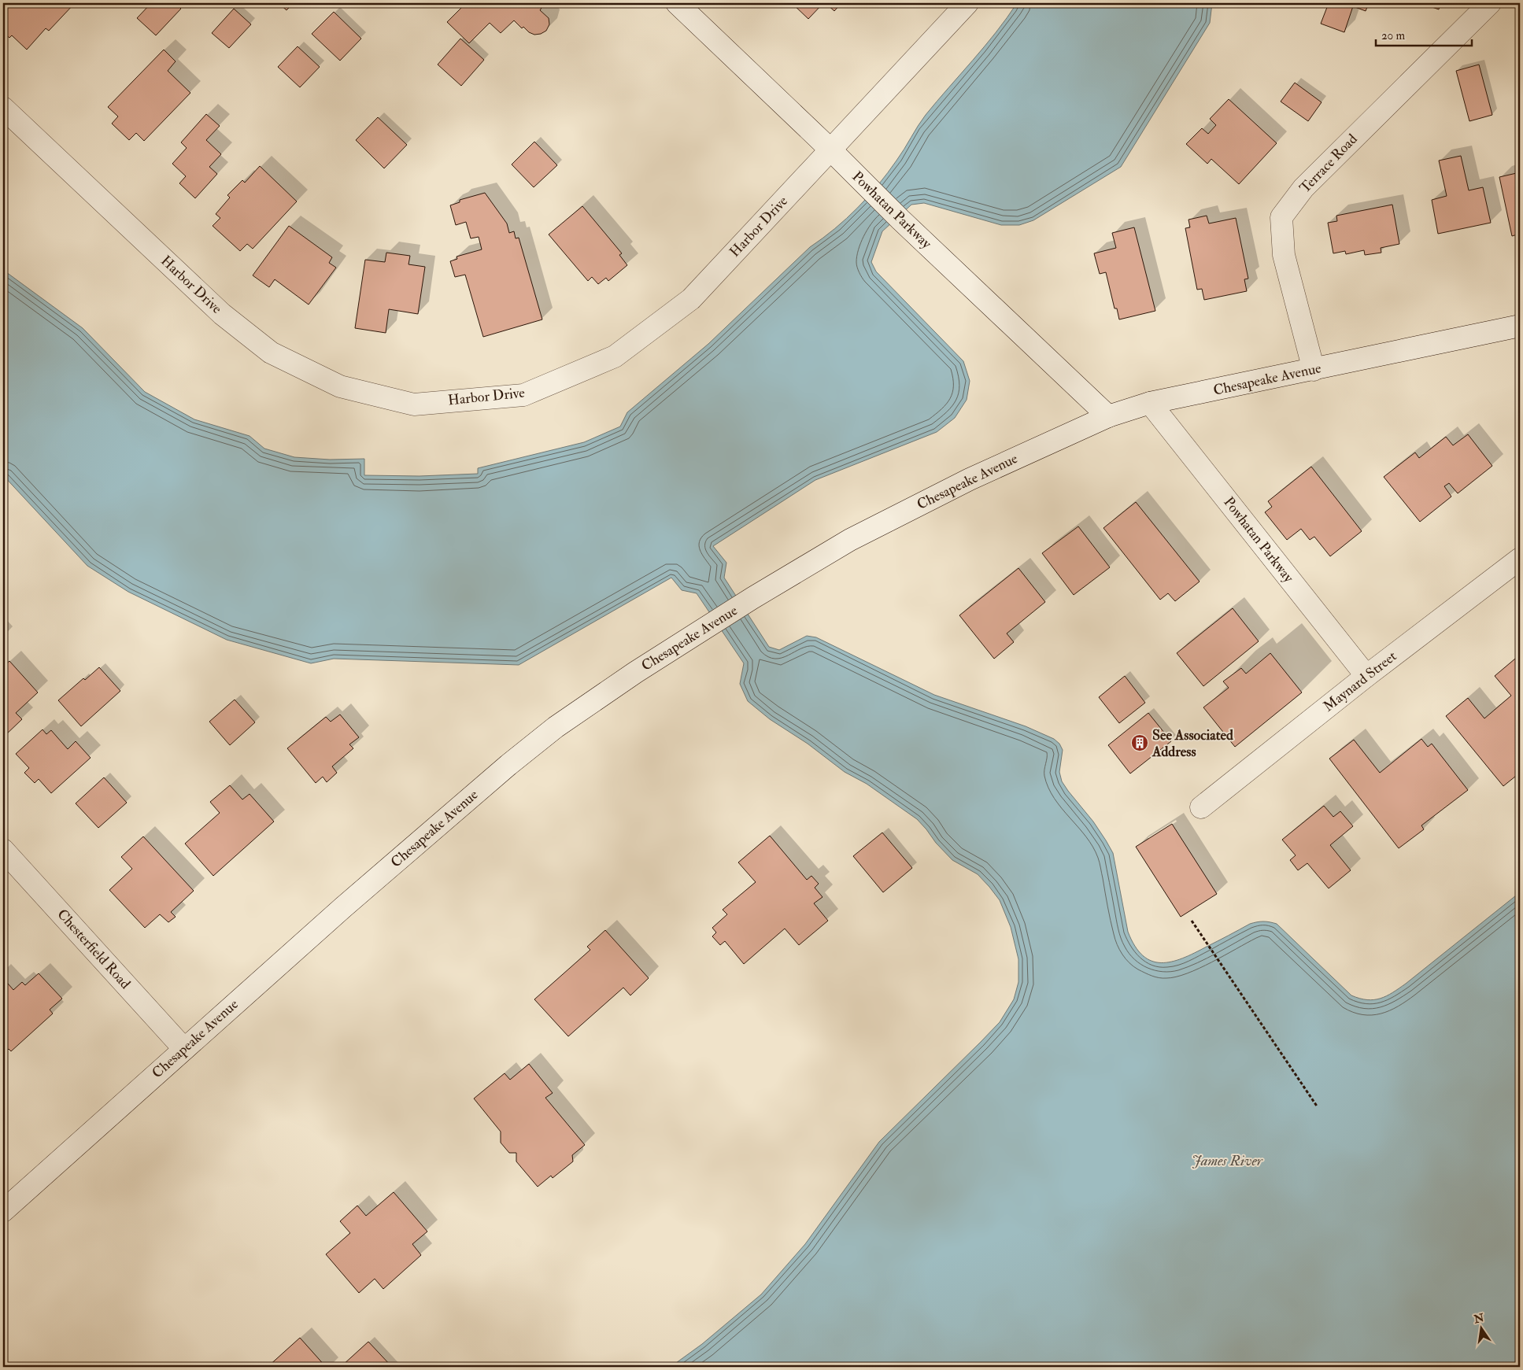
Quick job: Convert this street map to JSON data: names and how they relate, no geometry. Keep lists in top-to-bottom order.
{
  "streets": {
    "street": [
      "Terrace Road",
      "Powhatan Parkway",
      "Harbor Drive",
      "Chesapeake Avenue",
      "Maynard Street",
      "Chesterfield Road"
    ]
  },
  "crossings": [
    ["Terrace Road", "Chesapeake Avenue"],
    ["Powhatan Parkway", "Harbor Drive"],
    ["Powhatan Parkway", "Chesapeake Avenue"],
    ["Powhatan Parkway", "Maynard Street"],
    ["Chesapeake Avenue", "Chesterfield Road"]
  ],
  "water": ["James River"],
  "places": {
    "building": ["See Associated Address"]
  },
  "scale_bar": "20 m",
  "north": "top"
}
